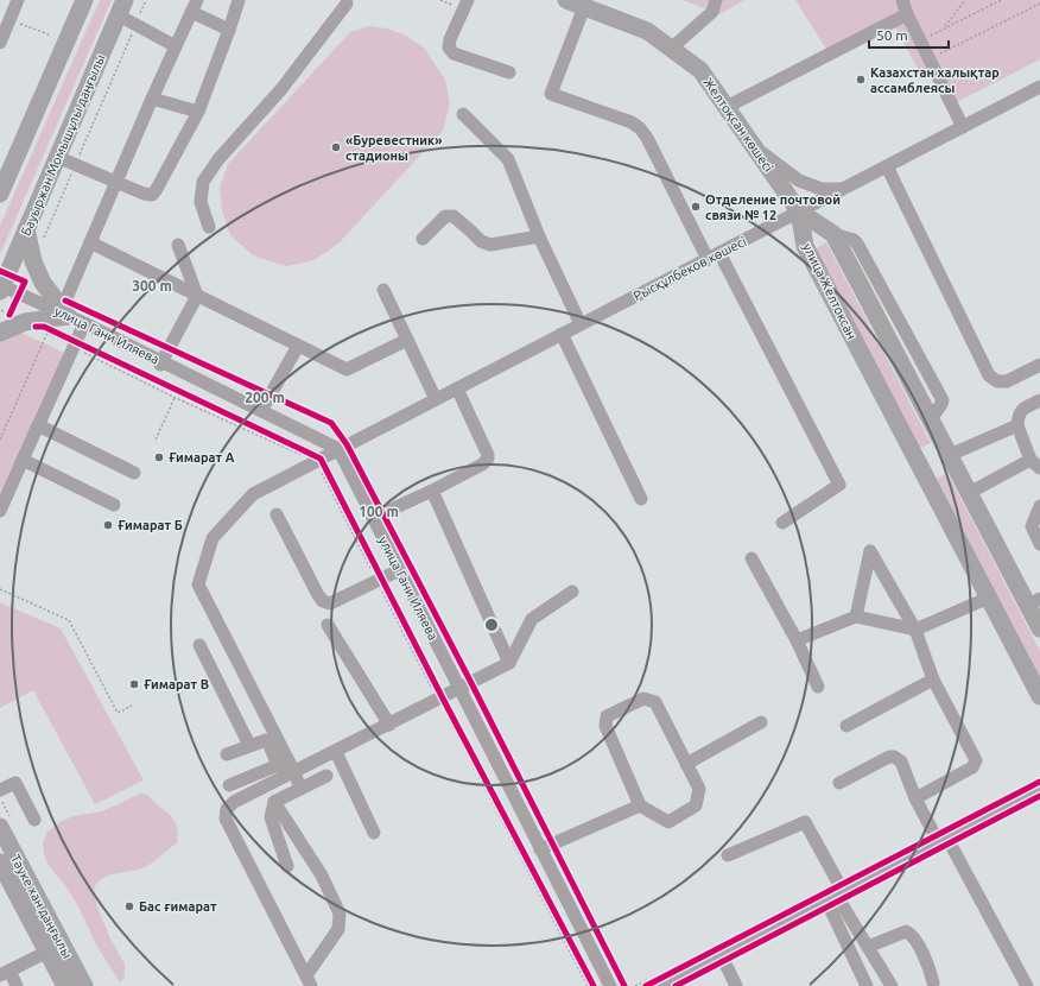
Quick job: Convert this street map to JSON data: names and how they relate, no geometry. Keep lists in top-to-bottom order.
{
  "streets": {
    "main road": [
      "Желтоқсан көшесі",
      "Бауыржан Момышұлы даңғылы",
      "улица Желтоксан",
      "Тәуке хан даңғылы"
    ],
    "street": ["Рысқұлбеков көшесі", "улица Гани Иляева"]
  },
  "crossings": [
    ["Желтоқсан көшесі", "Рысқұлбеков көшесі"],
    ["Желтоқсан көшесі", "улица Желтоксан"],
    ["Бауыржан Момышұлы даңғылы", "улица Гани Иляева"],
    ["Рысқұлбеков көшесі", "улица Желтоксан"],
    ["Рысқұлбеков көшесі", "улица Гани Иляева"]
  ],
  "places": [
    "Казахстан халықтар ассамблеясы",
    "«Буревестник» стадионы",
    "Отделение почтовой связи № 12",
    "Ғимарат А",
    "Ғимарат Б",
    "Ғимарат В",
    "Бас ғимарат"
  ],
  "scale_bar": "50 m",
  "rings": ["300 m", "200 m", "100 m"]
}
